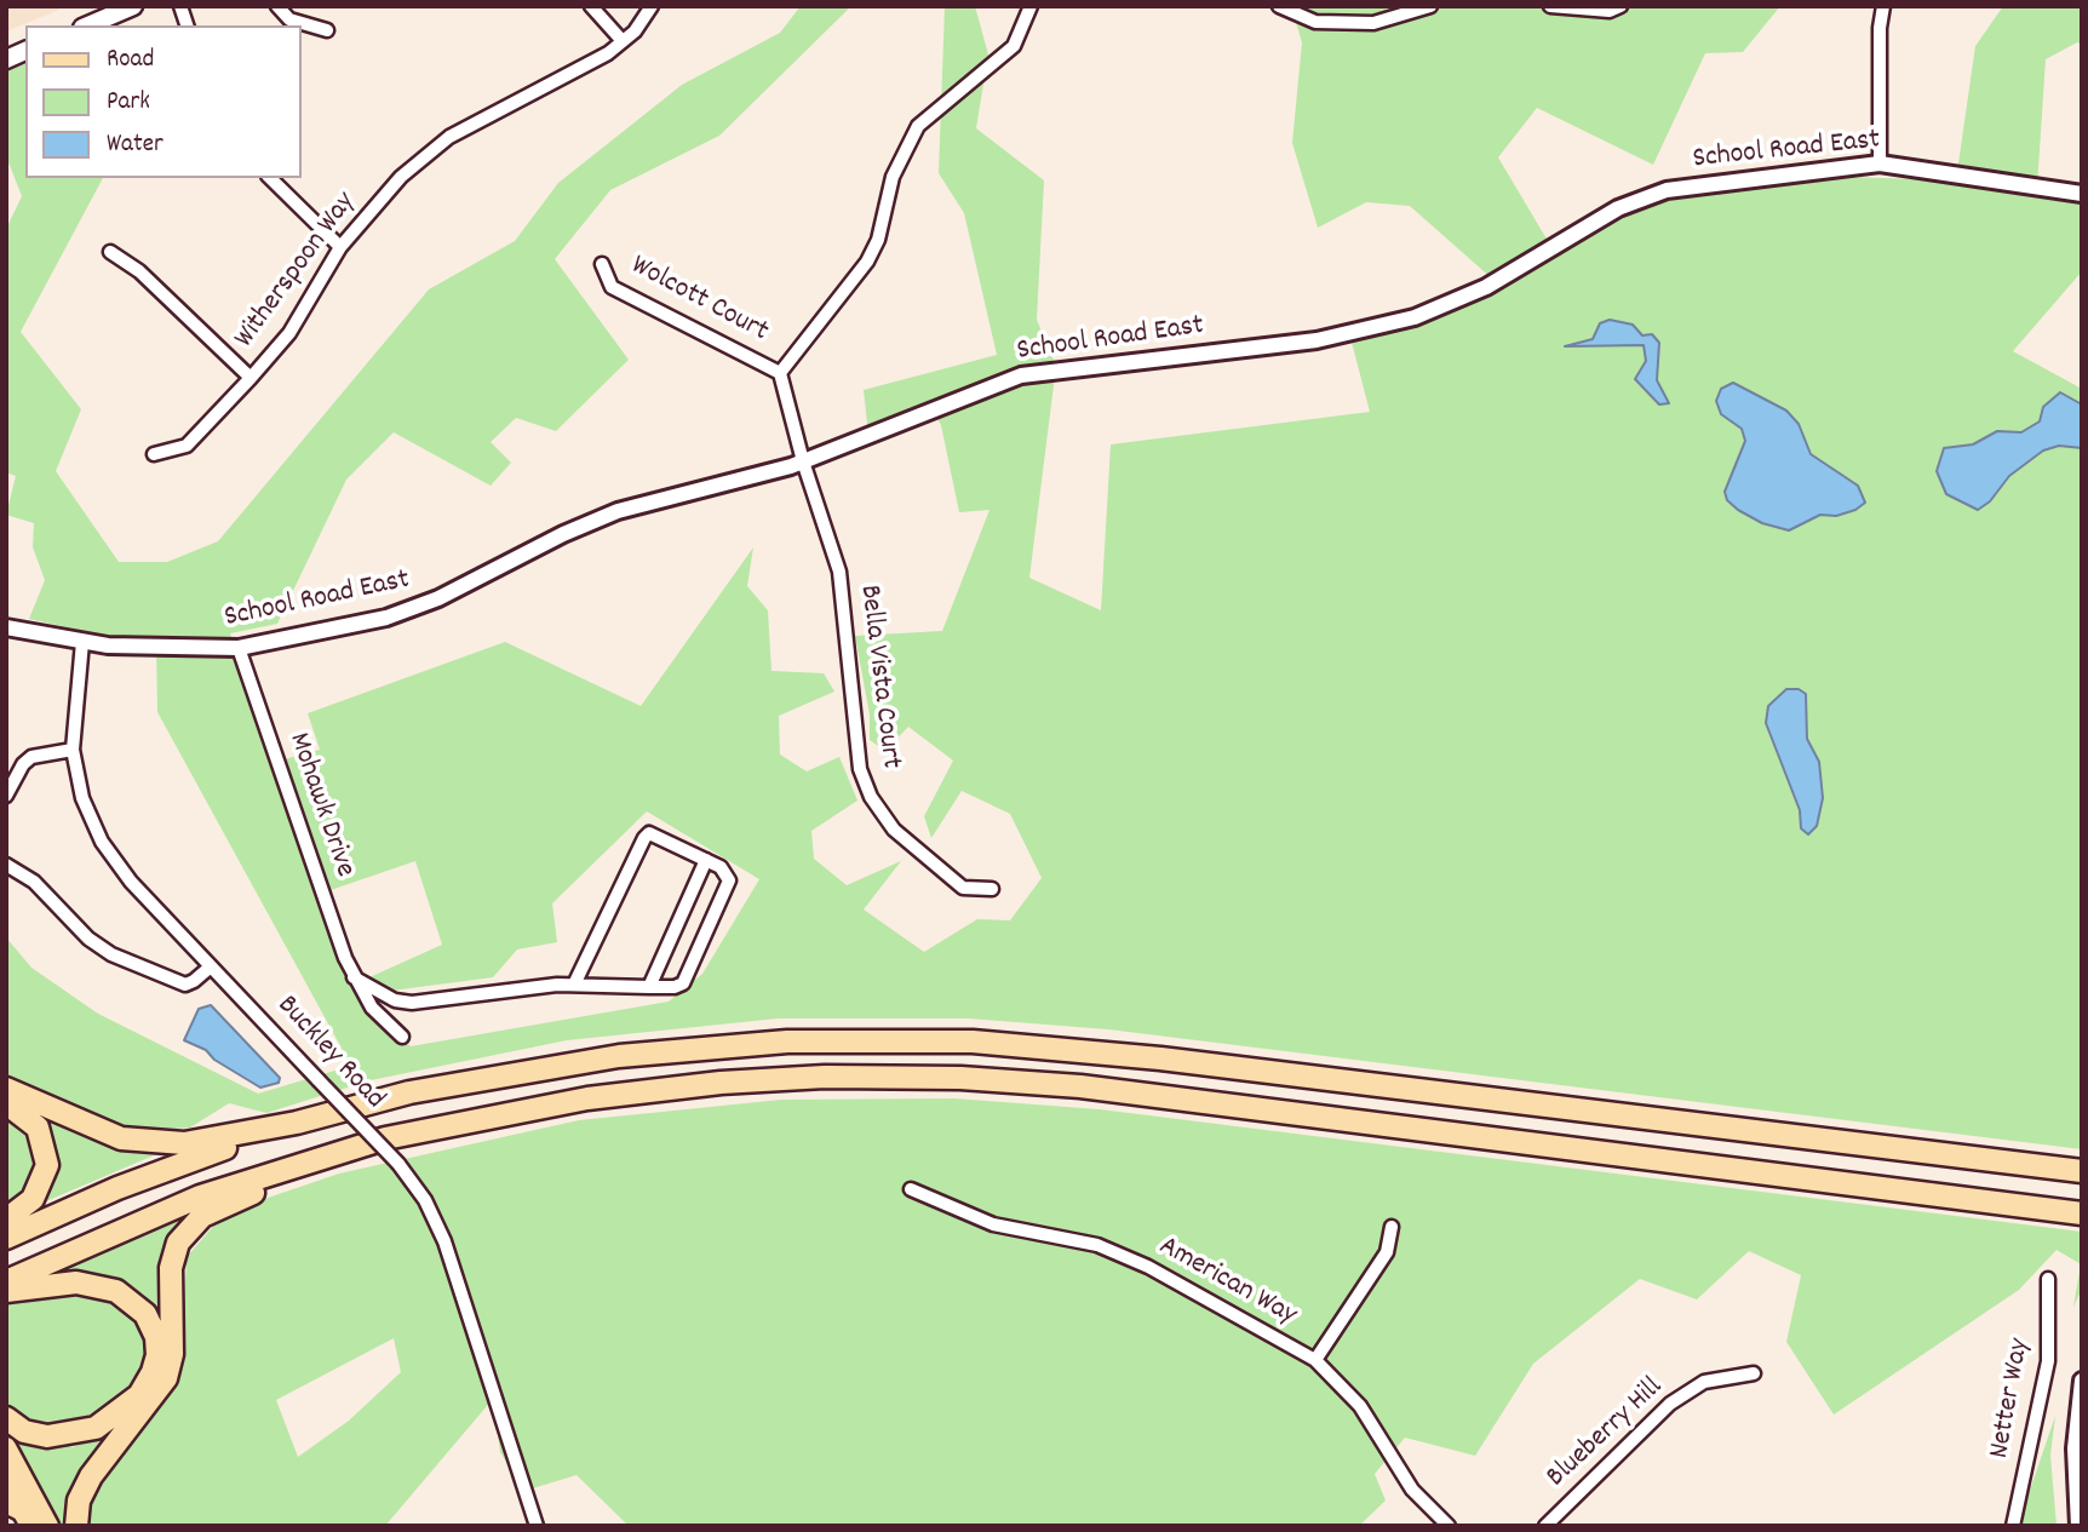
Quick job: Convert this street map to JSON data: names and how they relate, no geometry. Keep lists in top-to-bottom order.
{
  "streets": {
    "street": [
      "School Road East",
      "Witherspoon Way",
      "Wolcott Court",
      "Bella Vista Court",
      "Mohawk Drive",
      "Buckley Road",
      "American Way",
      "Netter Way",
      "Blueberry Hill"
    ]
  },
  "crossings": [
    ["School Road East", "Bella Vista Court"],
    ["School Road East", "Mohawk Drive"],
    ["School Road East", "Buckley Road"],
    ["Wolcott Court", "Bella Vista Court"]
  ],
  "legend": ["Road", "Park", "Water"]
}
